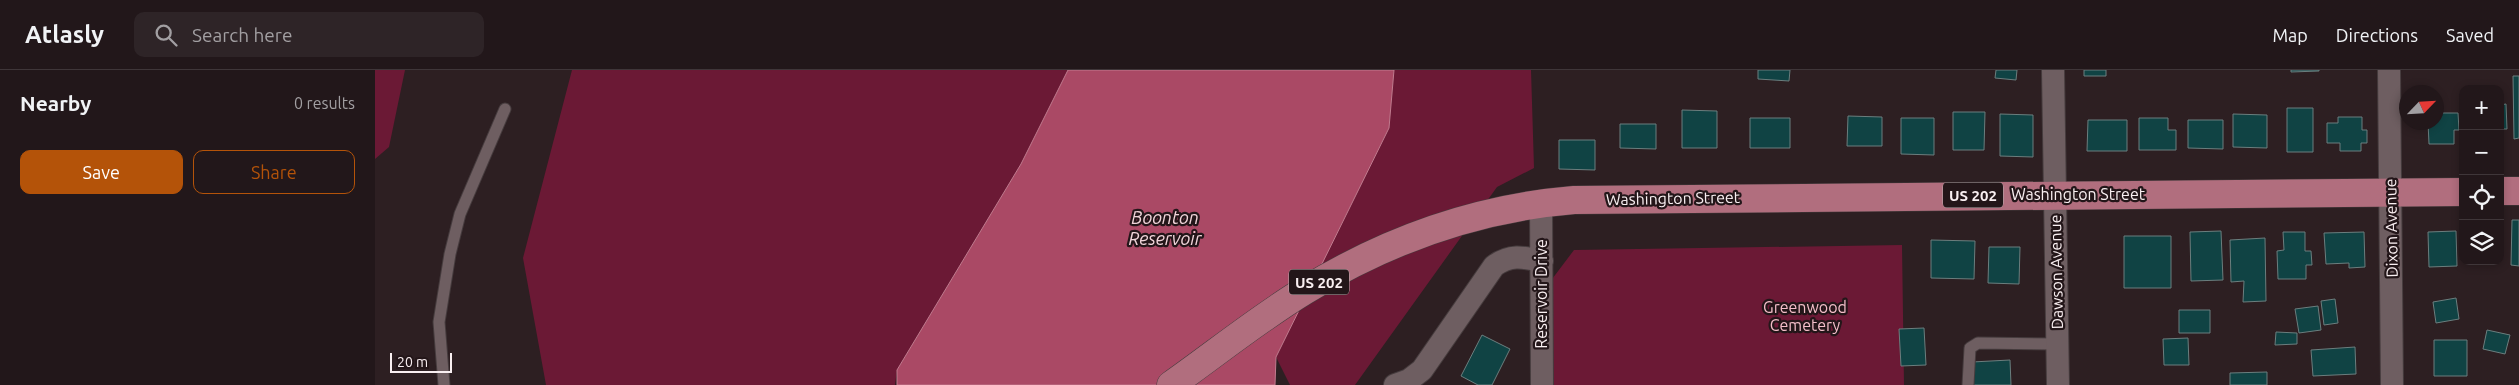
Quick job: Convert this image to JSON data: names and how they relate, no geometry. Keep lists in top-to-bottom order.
{
  "streets": {
    "main road": ["Washington Street", "US 202"],
    "street": ["Dixon Avenue", "Dawson Avenue", "Reservoir Drive"]
  },
  "crossings": [
    ["Washington Street", "Dixon Avenue"],
    ["Washington Street", "Dawson Avenue"],
    ["Washington Street", "Reservoir Drive"]
  ],
  "water": ["Boonton Reservoir"],
  "parks": ["Greenwood Cemetery"],
  "scale_bar": "20 m",
  "north": "top right",
  "page": {
    "header": "Atlasly",
    "search": "Search here",
    "nav": ["Map", "Directions", "Saved"],
    "heading": ["Nearby", "0 results"],
    "map_buttons": ["+", "−"],
    "buttons": ["Save", "Share"],
    "scale": "20 m"
  }
}
